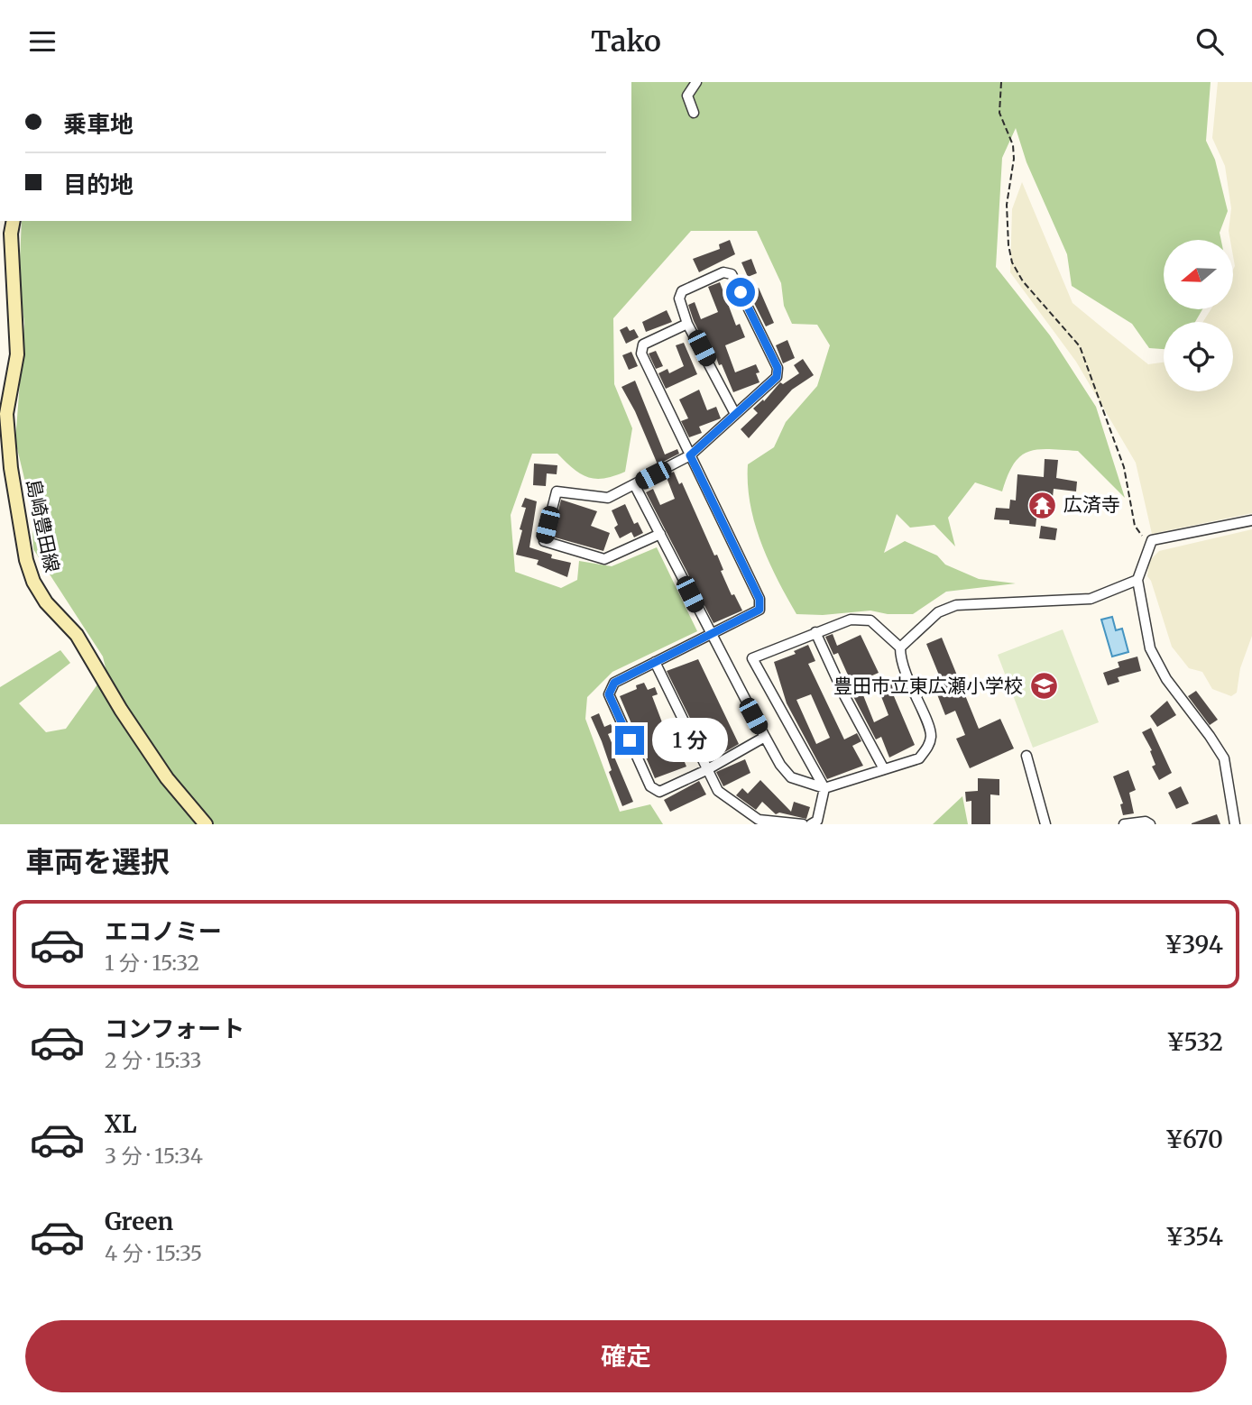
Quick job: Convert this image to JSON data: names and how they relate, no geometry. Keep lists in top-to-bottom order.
{
  "streets": {
    "main road": ["島崎豊田線"]
  },
  "places": {
    "temple": ["広済寺"],
    "school or university": ["豊田市立東広瀬小学校"]
  },
  "north": "left",
  "page": {
    "header": "Tako",
    "banner": ["乗車地", "目的地"],
    "bubble": "1 分",
    "heading": "車両を選択",
    "list": [
      {
        "name": "エコノミー",
        "note": "1 分 · 15:32",
        "value": "¥394"
      },
      {
        "name": "コンフォート",
        "note": "2 分 · 15:33",
        "value": "¥532"
      },
      {
        "name": "XL",
        "note": "3 分 · 15:34",
        "value": "¥670"
      },
      {
        "name": "Green",
        "note": "4 分 · 15:35",
        "value": "¥354"
      }
    ],
    "buttons": "確定"
  }
}
